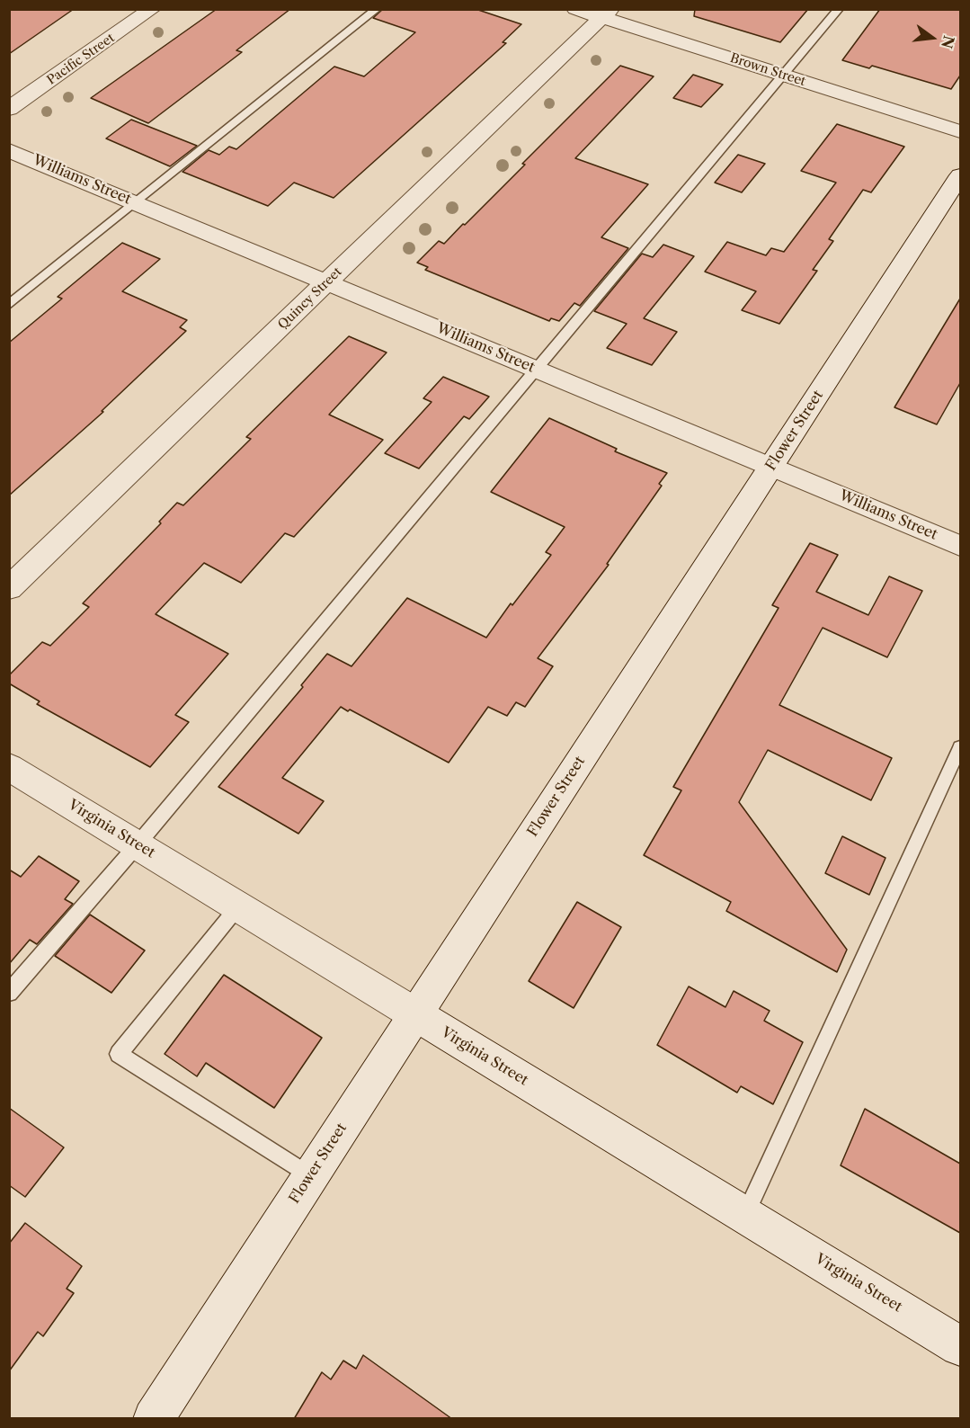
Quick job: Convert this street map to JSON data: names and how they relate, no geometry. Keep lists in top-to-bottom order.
{
  "streets": {
    "street": [
      "Pacific Street",
      "Brown Street",
      "Williams Street",
      "Quincy Street",
      "Flower Street",
      "Virginia Street"
    ]
  },
  "crossings": [
    ["Brown Street", "Quincy Street"],
    ["Williams Street", "Quincy Street"],
    ["Williams Street", "Flower Street"],
    ["Flower Street", "Virginia Street"]
  ],
  "north": "right"
}
